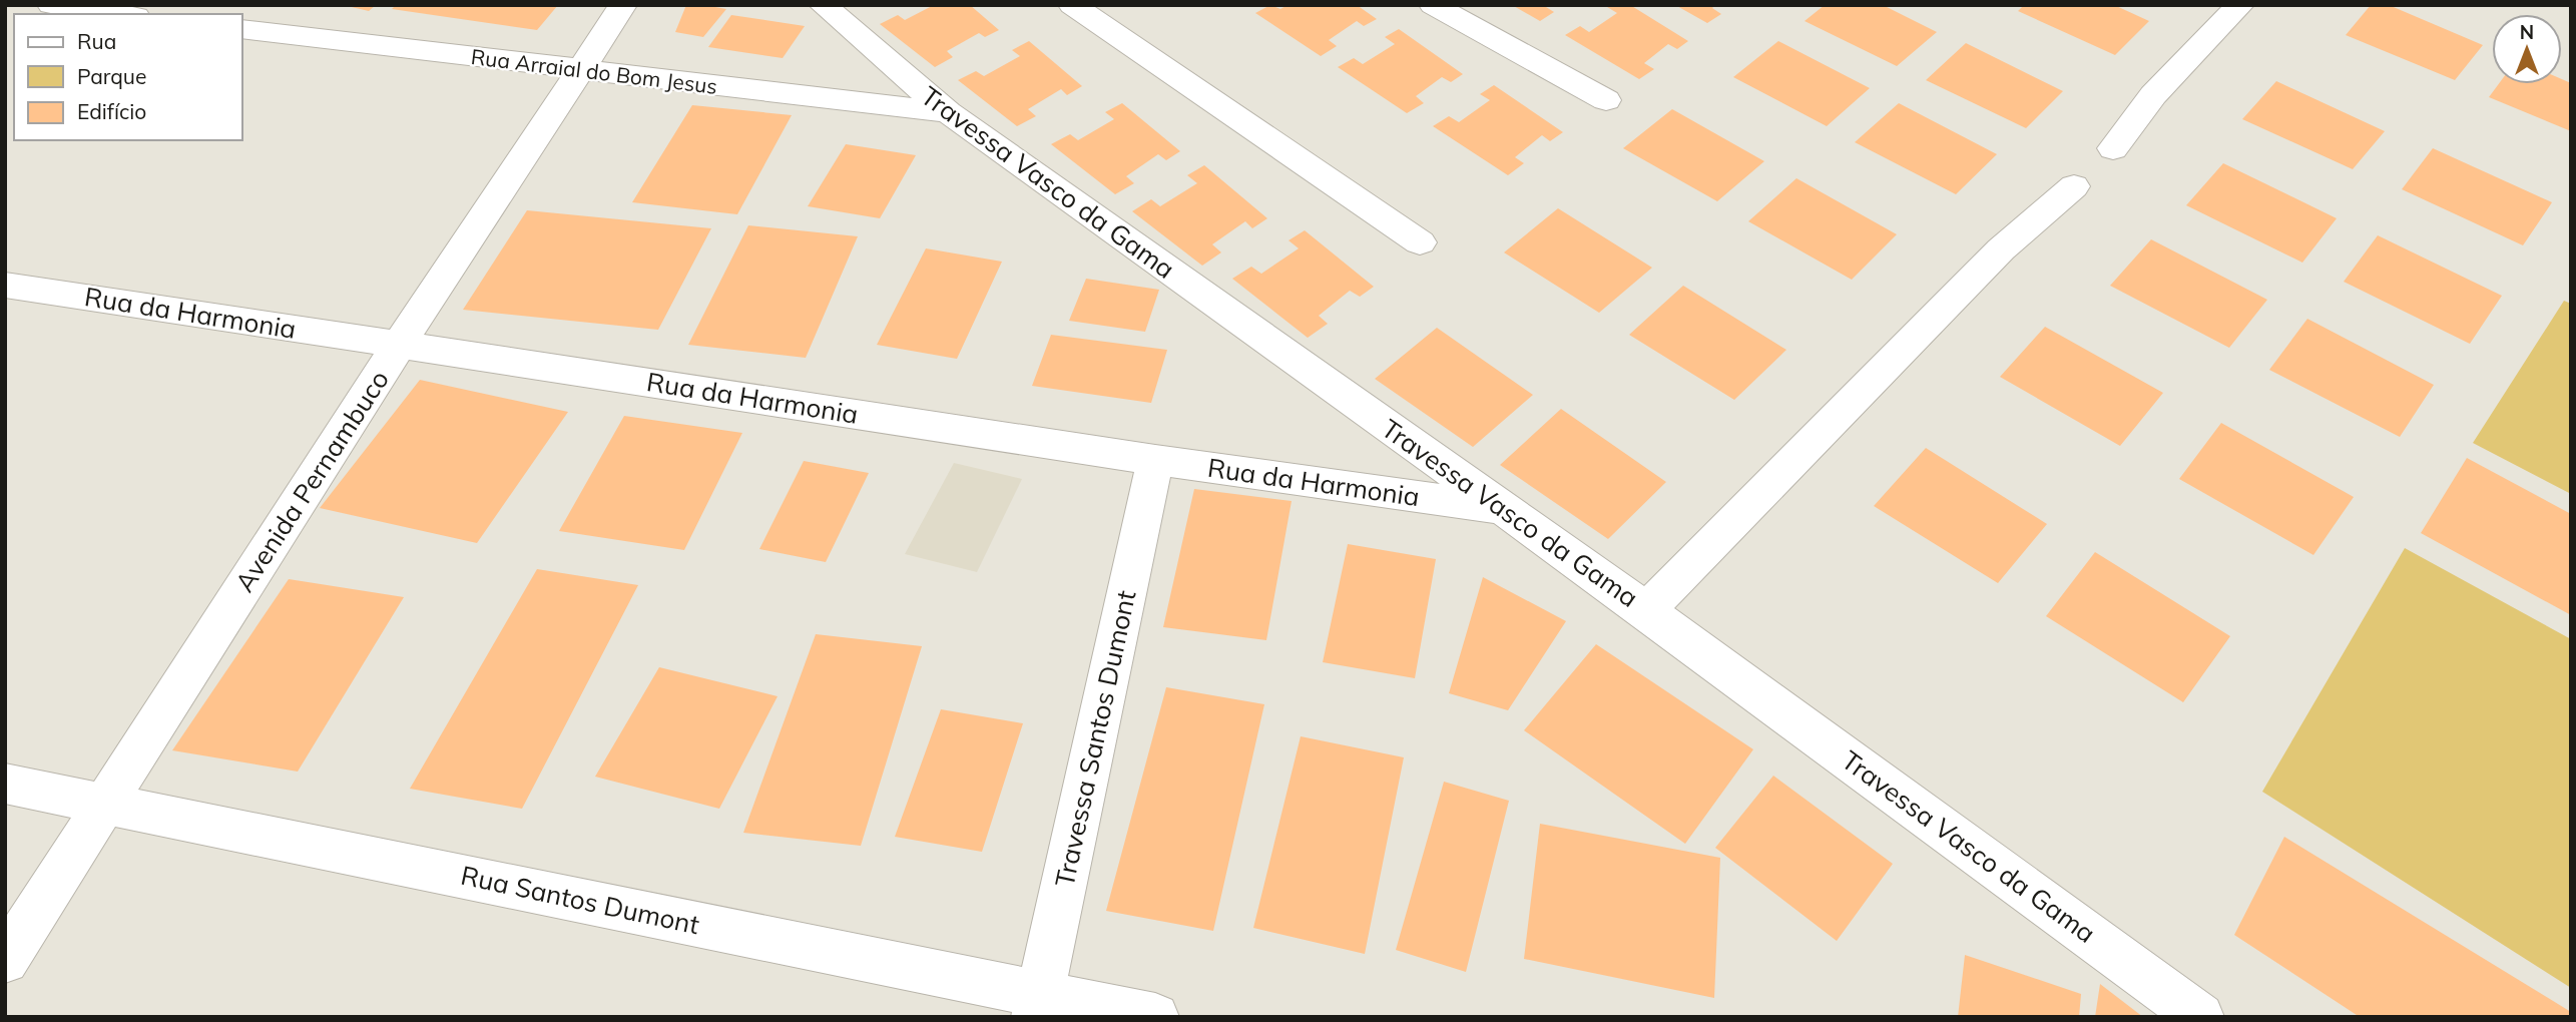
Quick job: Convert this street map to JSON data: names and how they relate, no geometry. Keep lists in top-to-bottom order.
{
  "streets": {
    "street": [
      "Rua Arraial do Bom Jesus",
      "Travessa Vasco da Gama",
      "Rua da Harmonia",
      "Avenida Pernambuco",
      "Travessa Santos Dumont",
      "Rua Santos Dumont"
    ]
  },
  "crossings": [
    ["Rua Arraial do Bom Jesus", "Travessa Vasco da Gama"],
    ["Rua Arraial do Bom Jesus", "Avenida Pernambuco"],
    ["Travessa Vasco da Gama", "Rua da Harmonia"],
    ["Rua da Harmonia", "Avenida Pernambuco"],
    ["Rua da Harmonia", "Travessa Santos Dumont"],
    ["Avenida Pernambuco", "Rua Santos Dumont"],
    ["Travessa Santos Dumont", "Rua Santos Dumont"]
  ],
  "legend": ["Rua", "Parque", "Edifício"],
  "north": "top"
}
